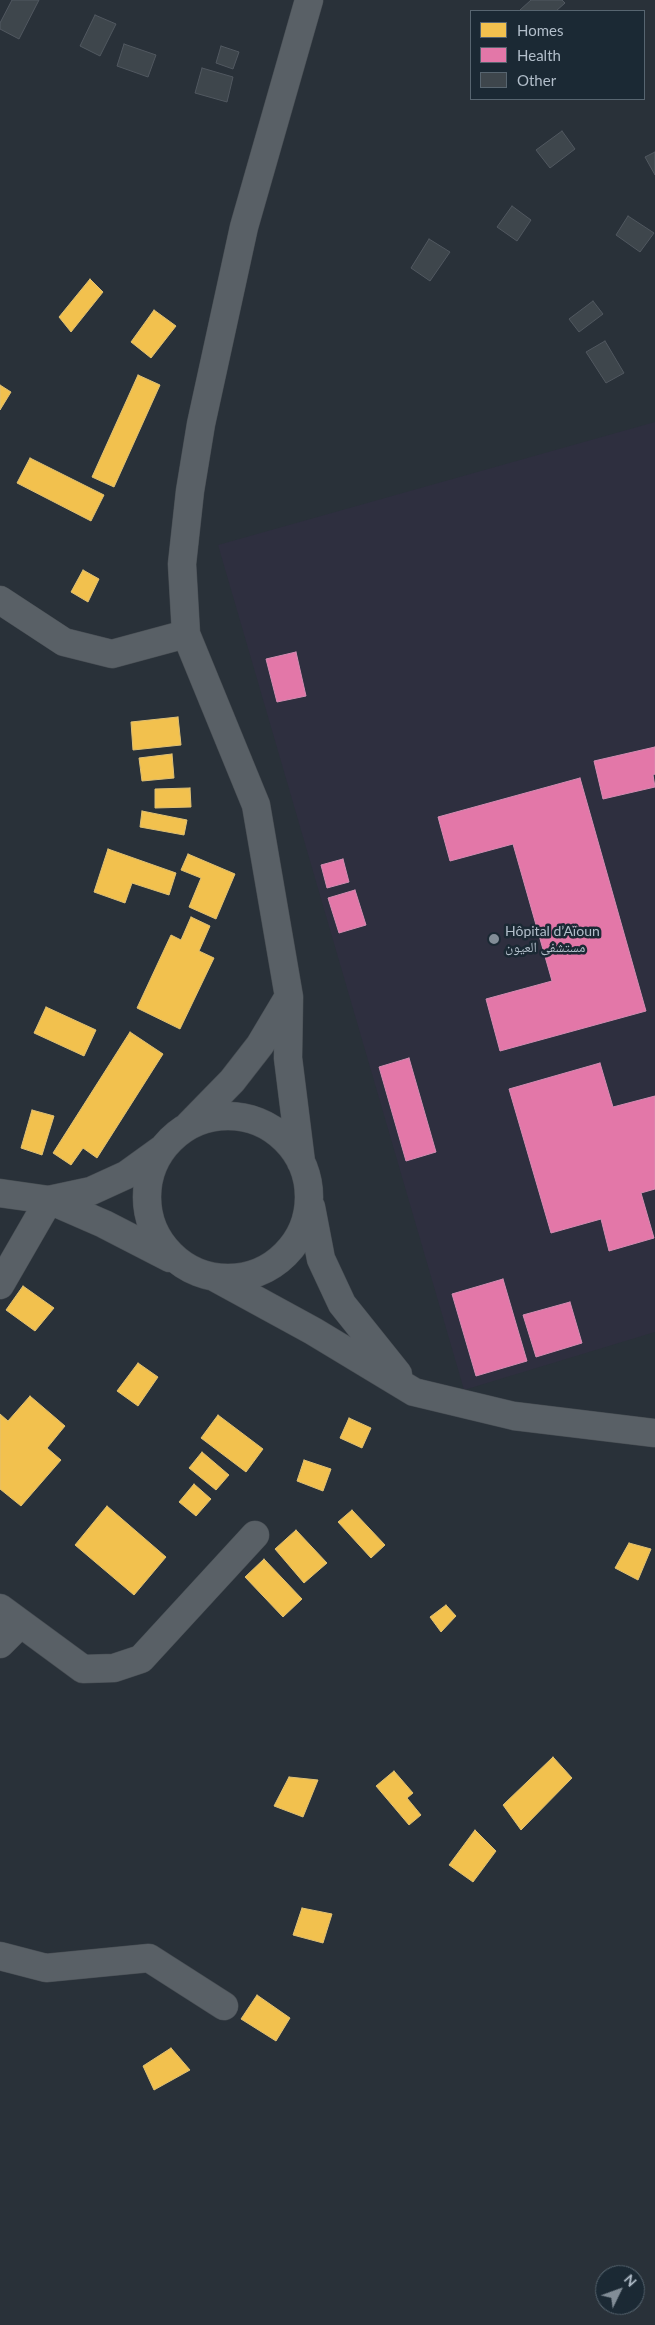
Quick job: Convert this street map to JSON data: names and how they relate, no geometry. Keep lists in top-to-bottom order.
{
  "places": ["Hôpital d’Aïoun مستشفى العيون"],
  "legend": ["Homes", "Health", "Other"],
  "north": "top right"
}
